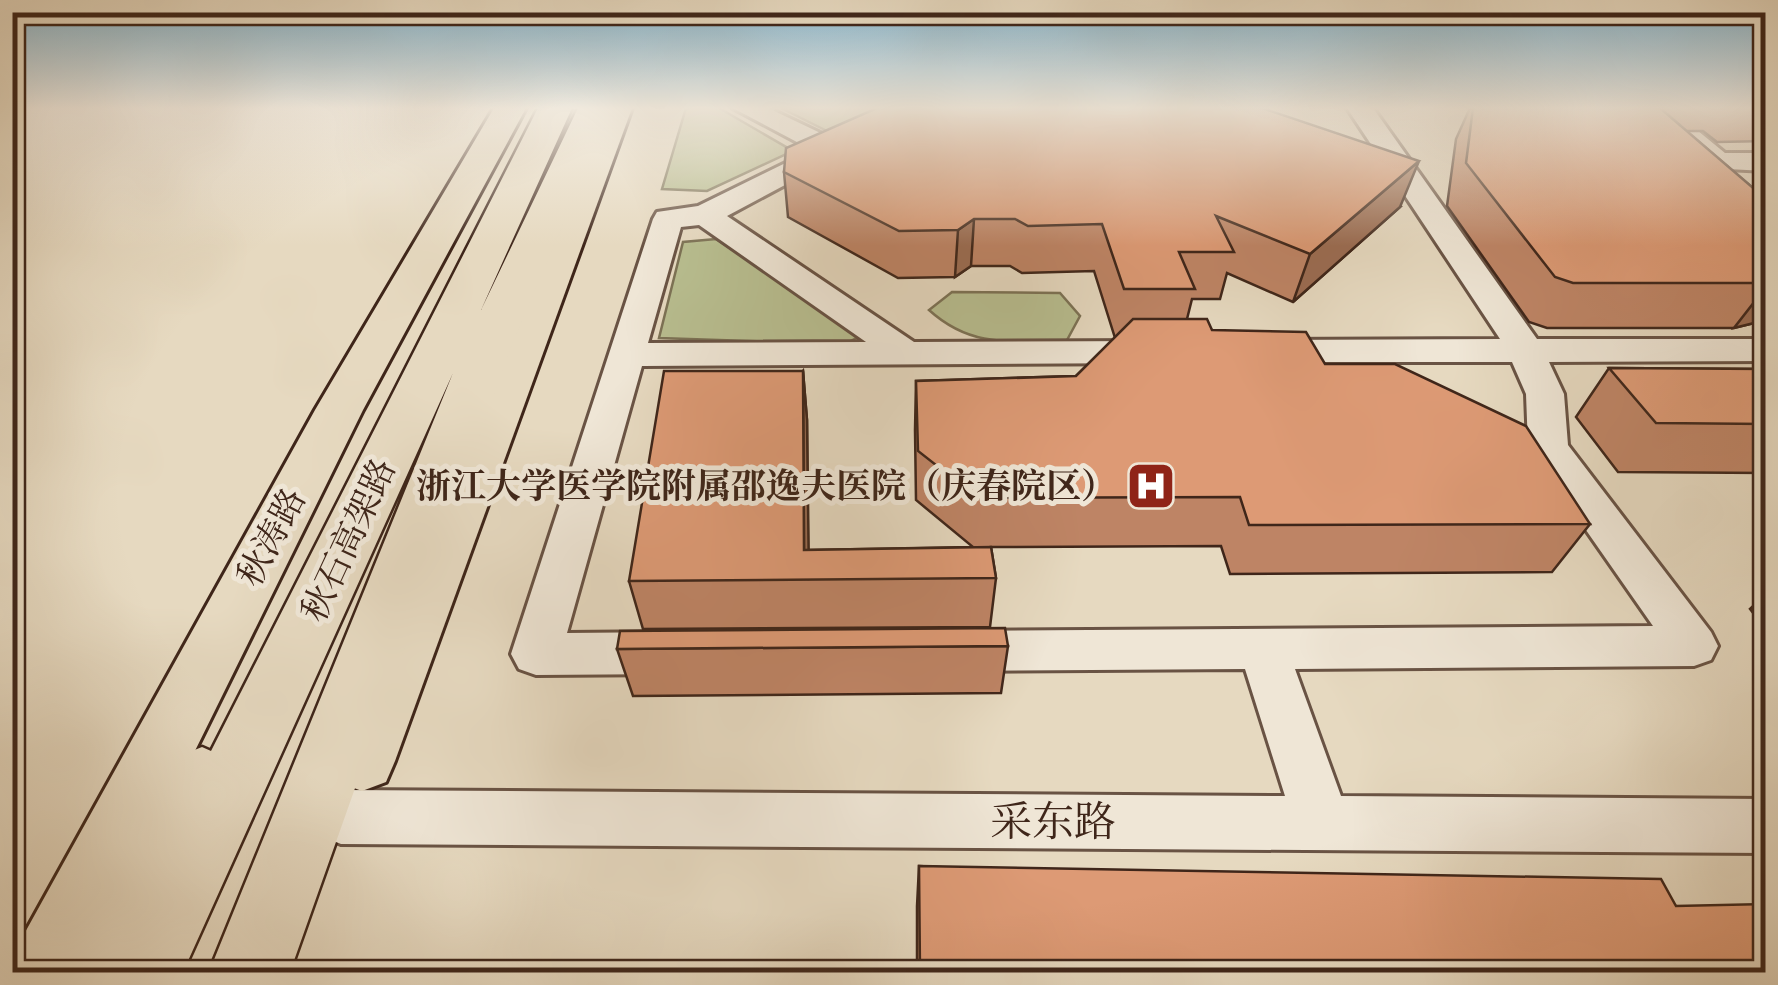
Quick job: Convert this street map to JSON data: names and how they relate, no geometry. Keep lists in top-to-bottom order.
{
  "streets": {
    "highway": ["秋石高架路"],
    "main road": ["秋涛路"],
    "street": ["采东路"]
  },
  "places": {
    "hospital": ["浙江大学医学院附属邵逸夫医院（庆春院区）"]
  }
}
